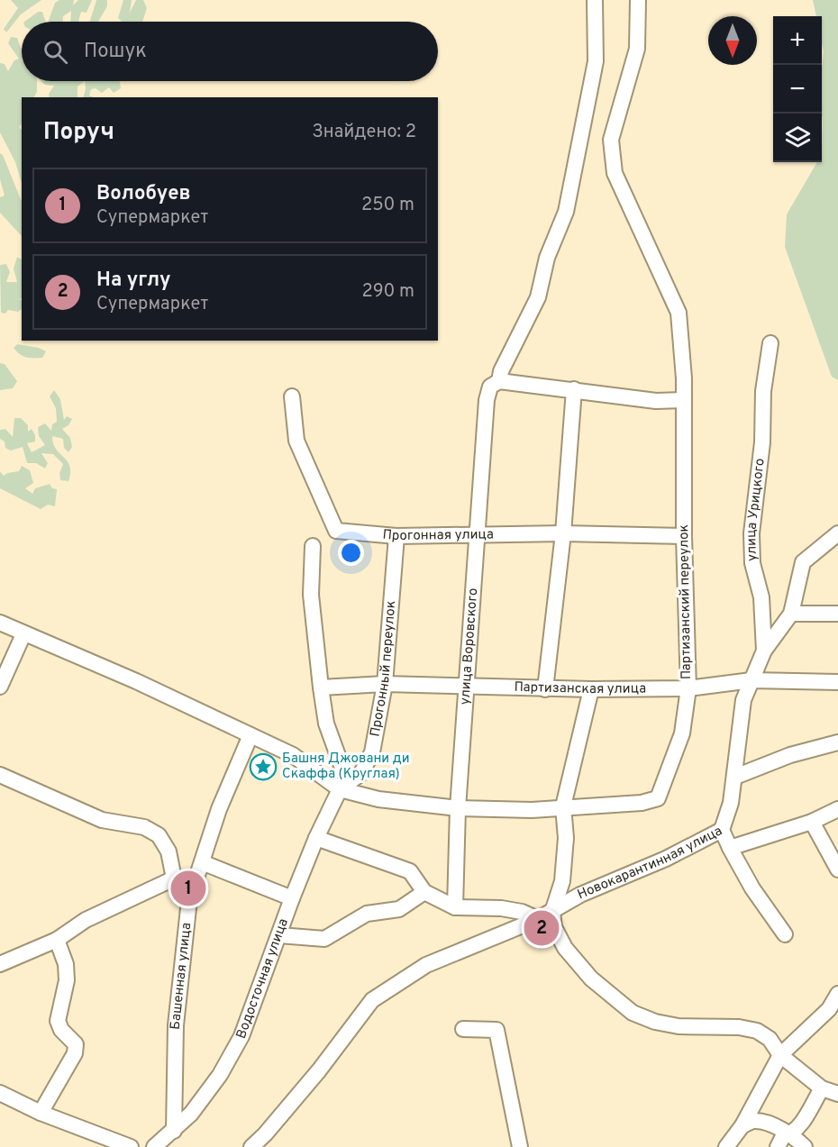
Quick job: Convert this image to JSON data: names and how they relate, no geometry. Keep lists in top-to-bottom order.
{
  "streets": {
    "street": [
      "улица Урицкого",
      "Прогонная улица",
      "Партизанский переулок",
      "улица Воровского",
      "Прогонный переулок",
      "Партизанская улица",
      "Новокарантинная улица",
      "Башенная улица",
      "Водосточная улица"
    ]
  },
  "crossings": [
    ["улица Урицкого", "Партизанская улица"],
    ["улица Урицкого", "Новокарантинная улица"],
    ["Прогонная улица", "Партизанский переулок"],
    ["Прогонная улица", "улица Воровского"],
    ["Прогонная улица", "Прогонный переулок"],
    ["Партизанский переулок", "Партизанская улица"],
    ["улица Воровского", "Партизанская улица"],
    ["Прогонный переулок", "Партизанская улица"],
    ["Прогонный переулок", "Водосточная улица"],
    ["Башенная улица", "Водосточная улица"]
  ],
  "places": {
    "place": ["Башня Джовани ди Скаффа (Круглая)"]
  },
  "north": "bottom",
  "page": {
    "map_buttons": ["+", "−"],
    "search": "Пошук",
    "heading": ["Поруч", "Знайдено: 2"],
    "list": [
      {
        "mark": "1",
        "name": "Волобуев",
        "note": "Супермаркет",
        "value": "250 m"
      },
      {
        "mark": "2",
        "name": "На углу",
        "note": "Супермаркет",
        "value": "290 m"
      }
    ],
    "pins": ["1", "2"]
  }
}
